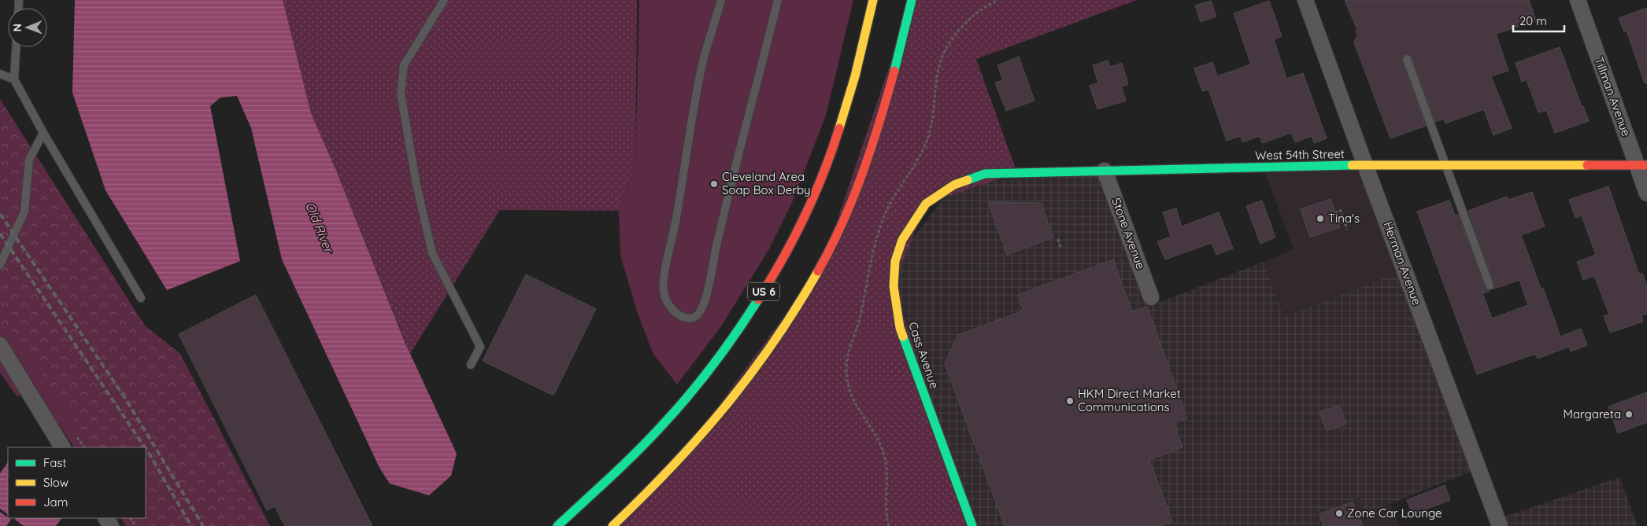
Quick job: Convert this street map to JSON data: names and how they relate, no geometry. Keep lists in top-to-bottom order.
{
  "streets": {
    "main road": ["West 54th Street", "US 6", "Cass Avenue"],
    "street": ["Tillman Avenue", "Stone Avenue", "Herman Avenue"]
  },
  "crossings": [
    ["Tillman Avenue", "West 54th Street"],
    ["West 54th Street", "Stone Avenue"],
    ["West 54th Street", "Herman Avenue"],
    ["West 54th Street", "Cass Avenue"]
  ],
  "water": ["Old River"],
  "places": [
    "Cleveland Area Soap Box Derby",
    "Tina's",
    "HKM Direct Market Communications",
    "Margareta",
    "Zone Car Lounge"
  ],
  "legend": ["Fast", "Slow", "Jam"],
  "scale_bar": "20 m",
  "north": "left"
}
